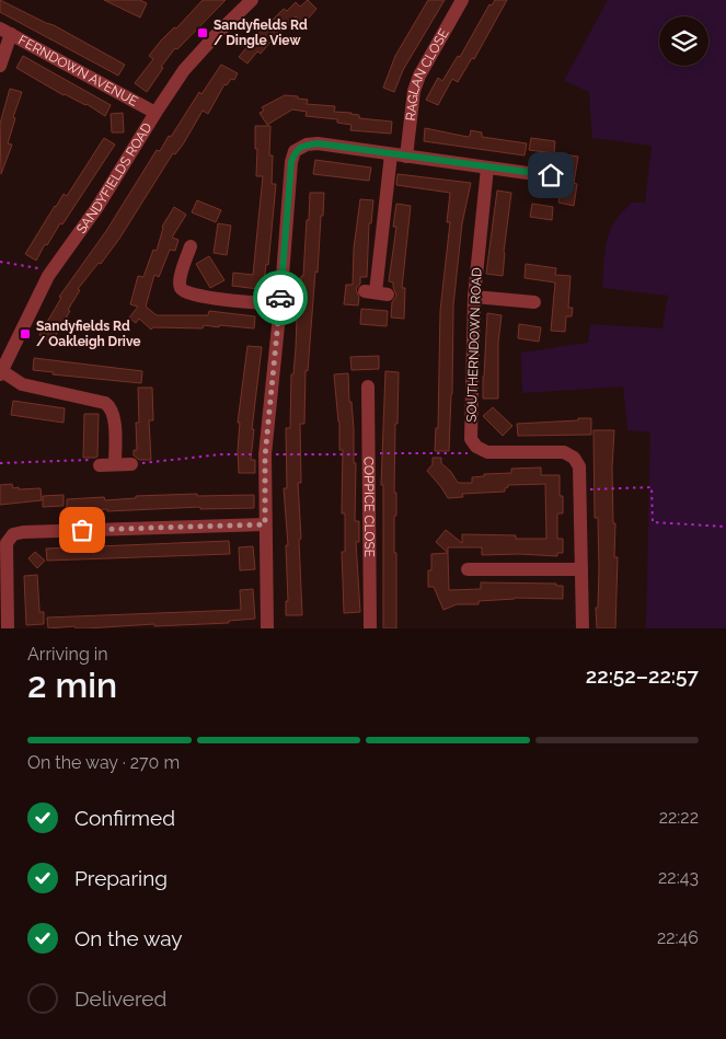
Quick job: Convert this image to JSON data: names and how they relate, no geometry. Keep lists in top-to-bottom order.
{
  "streets": {
    "street": [
      "FERNDOWN AVENUE",
      "RAGLAN CLOSE",
      "SANDYFIELDS ROAD",
      "SOUTHERNDOWN ROAD",
      "COPPICE CLOSE"
    ]
  },
  "crossings": [
    ["FERNDOWN AVENUE", "SANDYFIELDS ROAD"]
  ],
  "places": {
    "transit": ["Sandyfields Rd / Dingle View", "Sandyfields Rd / Oakleigh Drive"]
  },
  "page": {
    "heading": ["2 min", "Arriving in", "22:52–22:57"],
    "bar": "On the way · 270 m",
    "list": [
      ["Confirmed", "22:22"],
      ["Preparing", "22:43"],
      ["On the way", "22:46"],
      "Delivered"
    ]
  }
}
